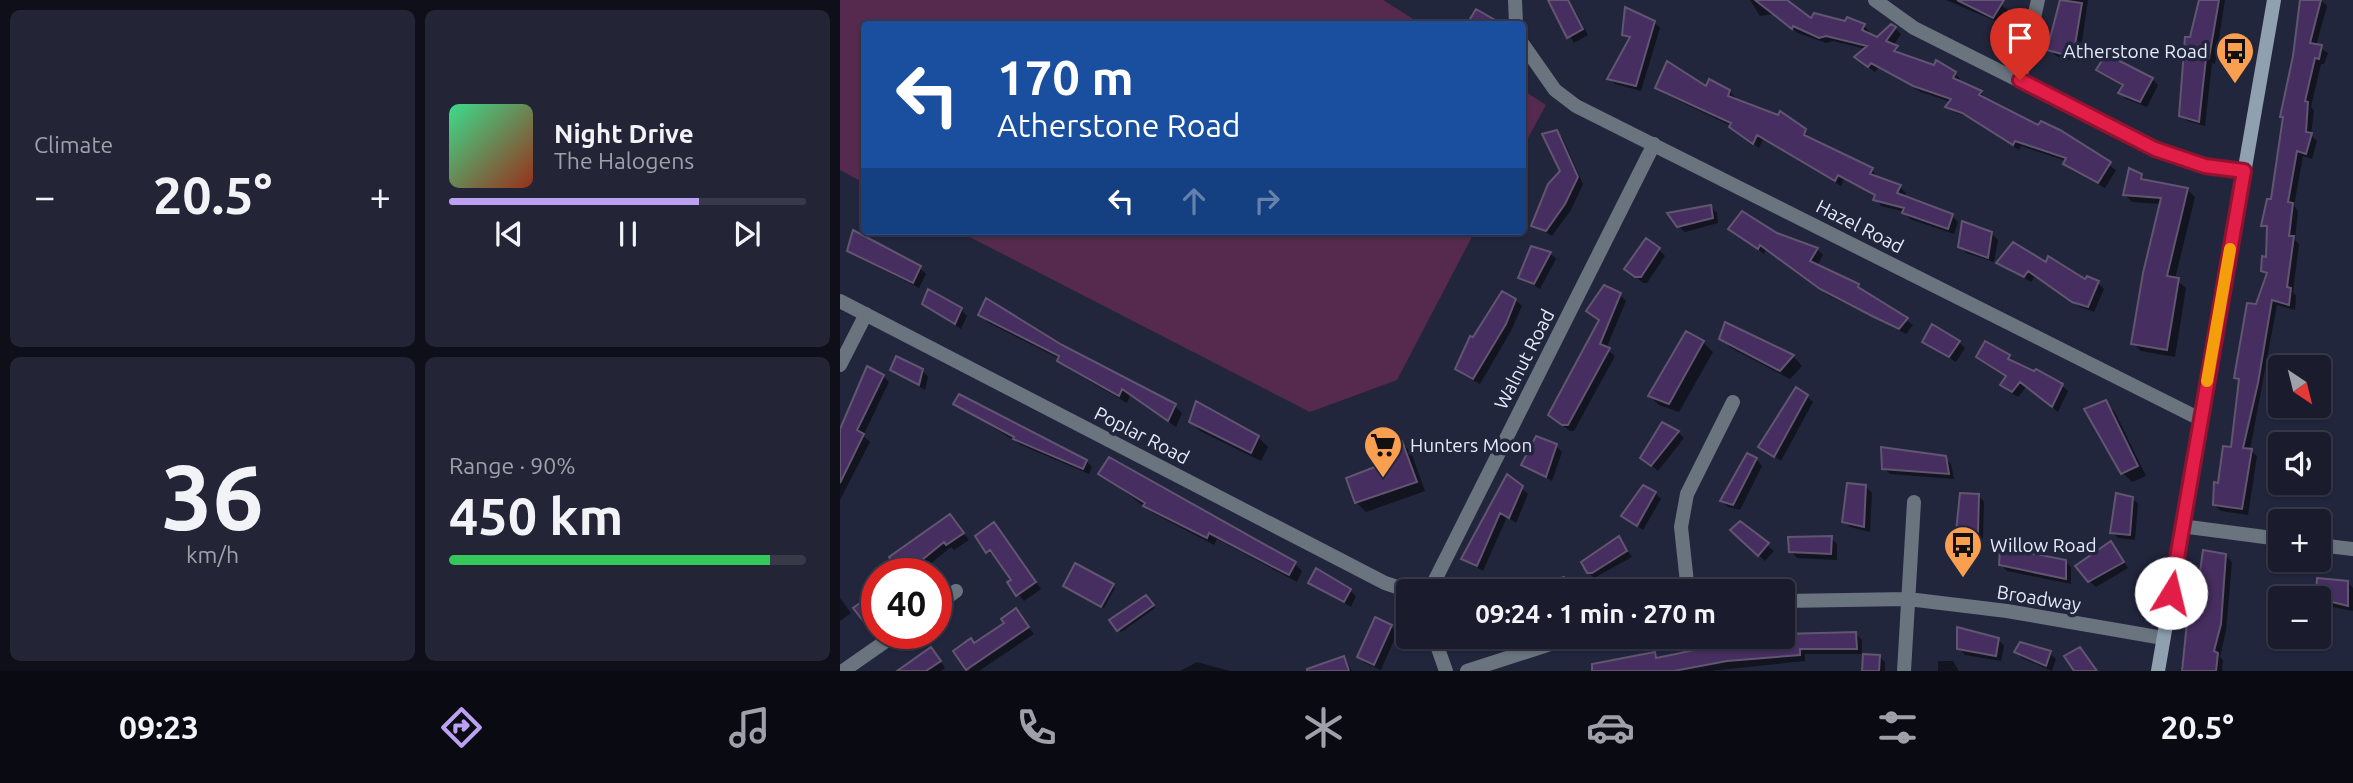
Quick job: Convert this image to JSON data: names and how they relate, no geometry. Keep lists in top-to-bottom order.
{
  "streets": {
    "street": [
      "Hazel Road",
      "Walnut Road",
      "Poplar Road",
      "Broadway"
    ]
  },
  "crossings": [
    ["Hazel Road", "Walnut Road"]
  ],
  "places": {
    "bus stop": ["Atherstone Road", "Willow Road"],
    "supermarket": ["Hunters Moon"]
  },
  "north": "bottom right",
  "page": {
    "tile": [
      "Climate",
      ["36", "km/h"],
      ["Range · 90%", "450 km"]
    ],
    "turn": ["170 m", "Atherstone Road"],
    "song": ["Night Drive", "The Halogens"],
    "heat": ["−", "20.5°", "+"],
    "map_buttons": ["+", "−"],
    "limit": "40",
    "trip": "09:24 · 1 min · 270 m",
    "tabs": ["09:23", "20.5°"]
  }
}
